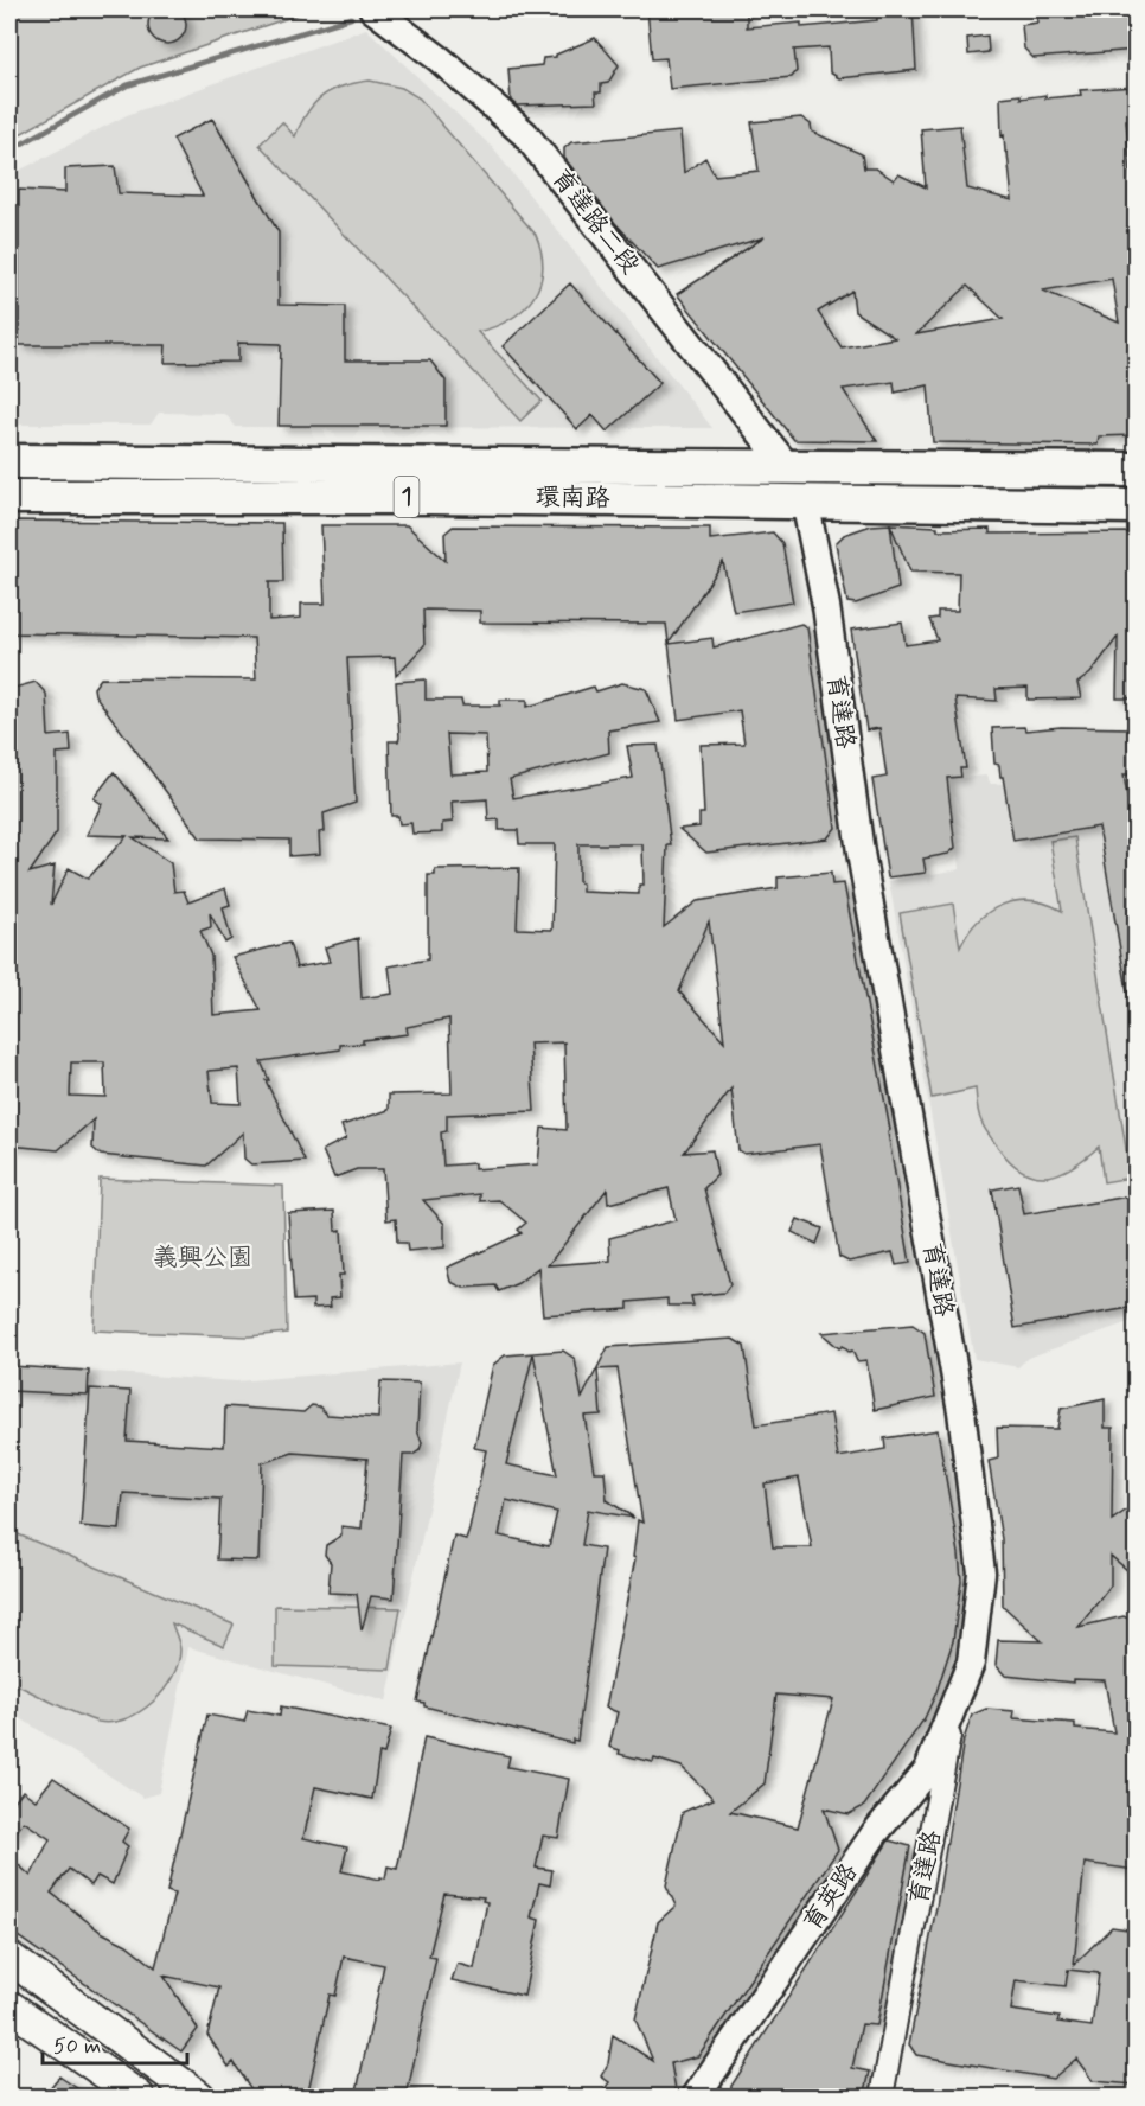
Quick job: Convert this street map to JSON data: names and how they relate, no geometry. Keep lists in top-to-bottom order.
{
  "streets": {
    "main road": ["1", "環南路"],
    "street": ["育達路二段", "育達路", "育英路"]
  },
  "crossings": [
    ["育達路二段", "環南路"],
    ["育達路二段", "育達路"],
    ["環南路", "育達路"],
    ["育達路", "育英路"]
  ],
  "parks": ["義興公園"],
  "scale_bar": "50 m"
}
